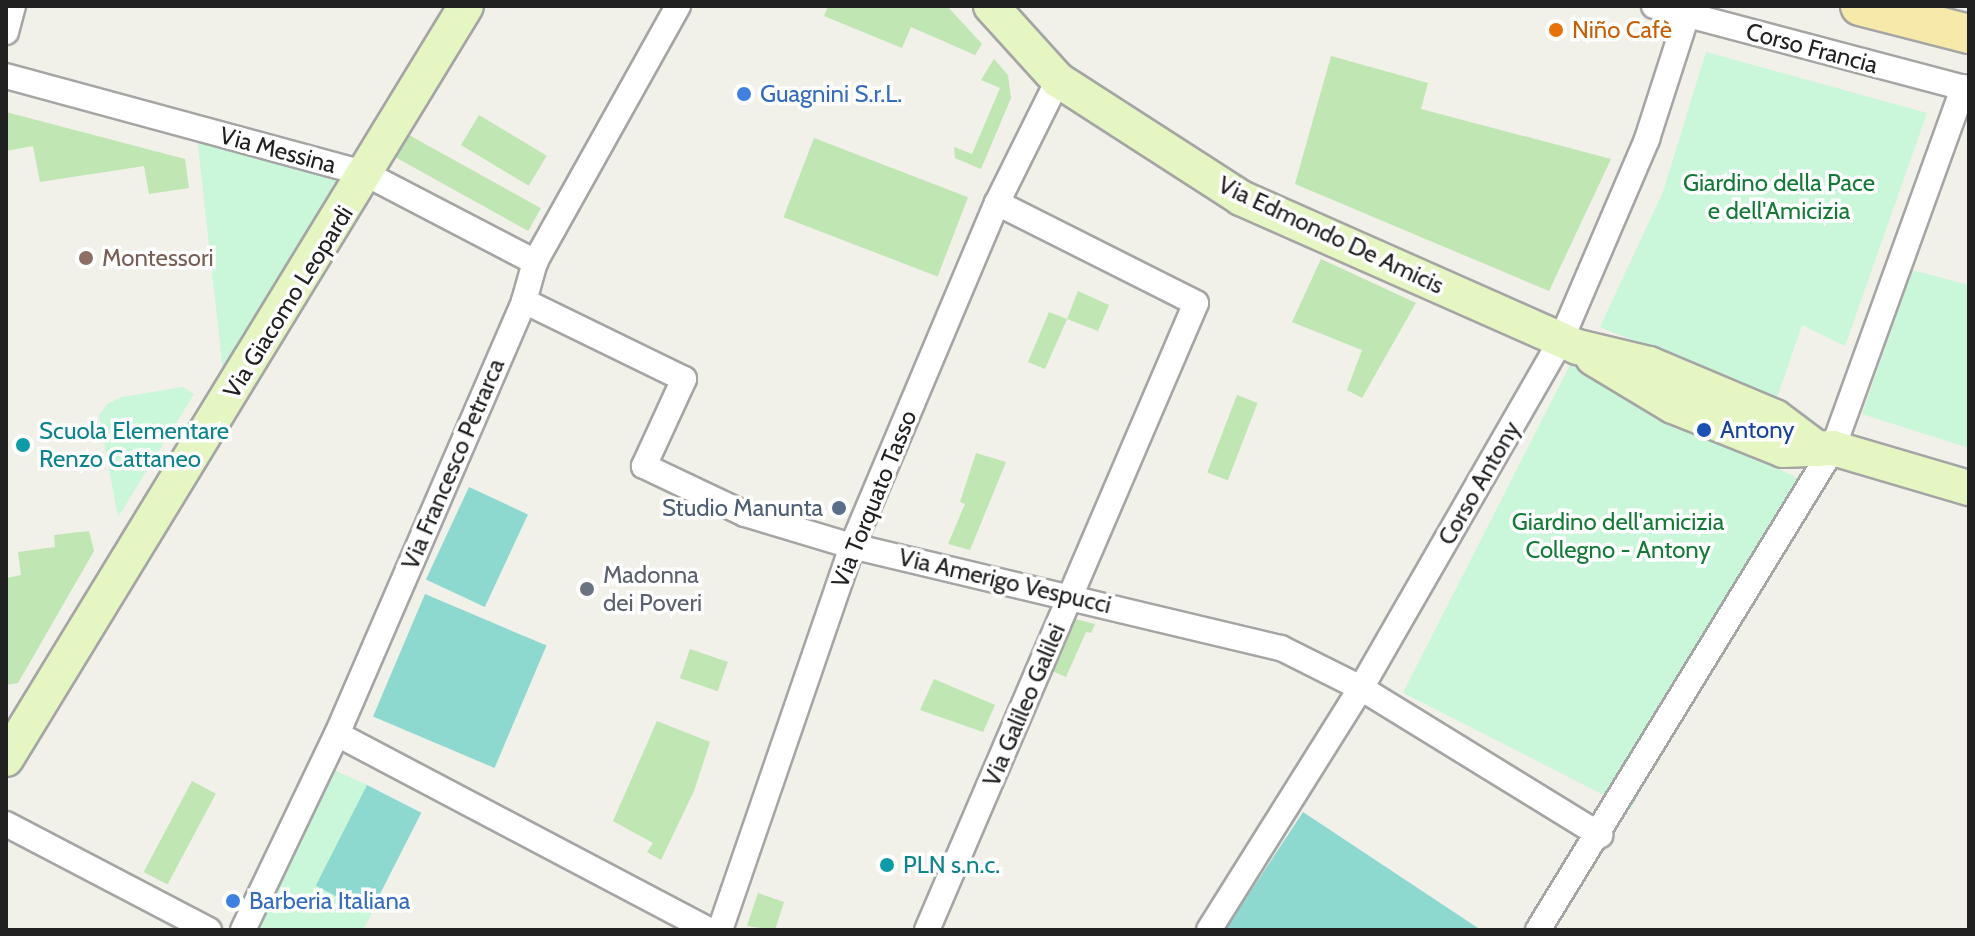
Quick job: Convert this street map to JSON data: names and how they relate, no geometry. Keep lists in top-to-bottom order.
{
  "streets": {
    "street": [
      "Corso Francia",
      "Via Messina",
      "Via Edmondo De Amicis",
      "Via Giacomo Leopardi",
      "Via Francesco Petrarca",
      "Corso Antony",
      "Via Torquato Tasso",
      "Via Amerigo Vespucci",
      "Via Galileo Galilei"
    ]
  },
  "crossings": [
    ["Corso Francia", "Corso Antony"],
    ["Via Messina", "Via Giacomo Leopardi"],
    ["Via Messina", "Via Francesco Petrarca"],
    ["Via Edmondo De Amicis", "Corso Antony"],
    ["Via Edmondo De Amicis", "Via Torquato Tasso"],
    ["Via Francesco Petrarca", "Via Amerigo Vespucci"],
    ["Corso Antony", "Via Amerigo Vespucci"],
    ["Via Torquato Tasso", "Via Amerigo Vespucci"],
    ["Via Torquato Tasso", "Via Galileo Galilei"],
    ["Via Amerigo Vespucci", "Via Galileo Galilei"]
  ],
  "parks": ["Giardino della Pace e dell'Amicizia", "Giardino dell'amicizia Collegno - Antony"],
  "places": [
    "Niño Cafè",
    "Guagnini S.r.L.",
    "Montessori",
    "Antony",
    "Scuola Elementare Renzo Cattaneo",
    "Studio Manunta",
    "Madonna dei Poveri",
    "PLN s.n.c.",
    "Barberia Italiana"
  ]
}
